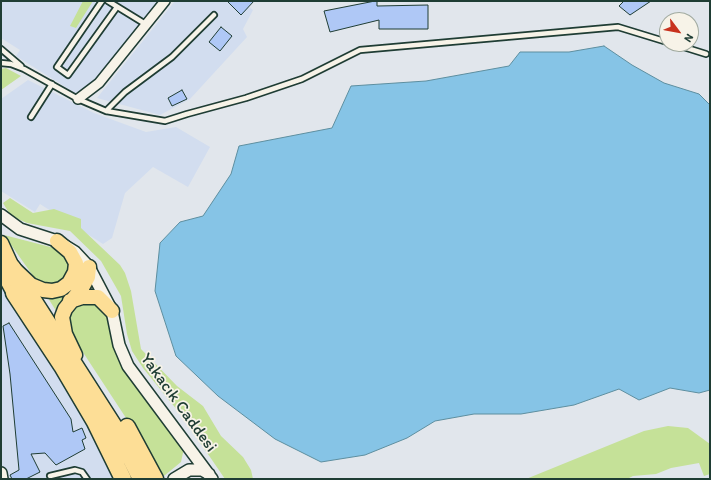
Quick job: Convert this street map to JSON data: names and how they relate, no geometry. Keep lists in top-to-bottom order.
{
  "streets": {
    "street": ["Yakacık Caddesi"]
  },
  "north": "bottom right"
}
